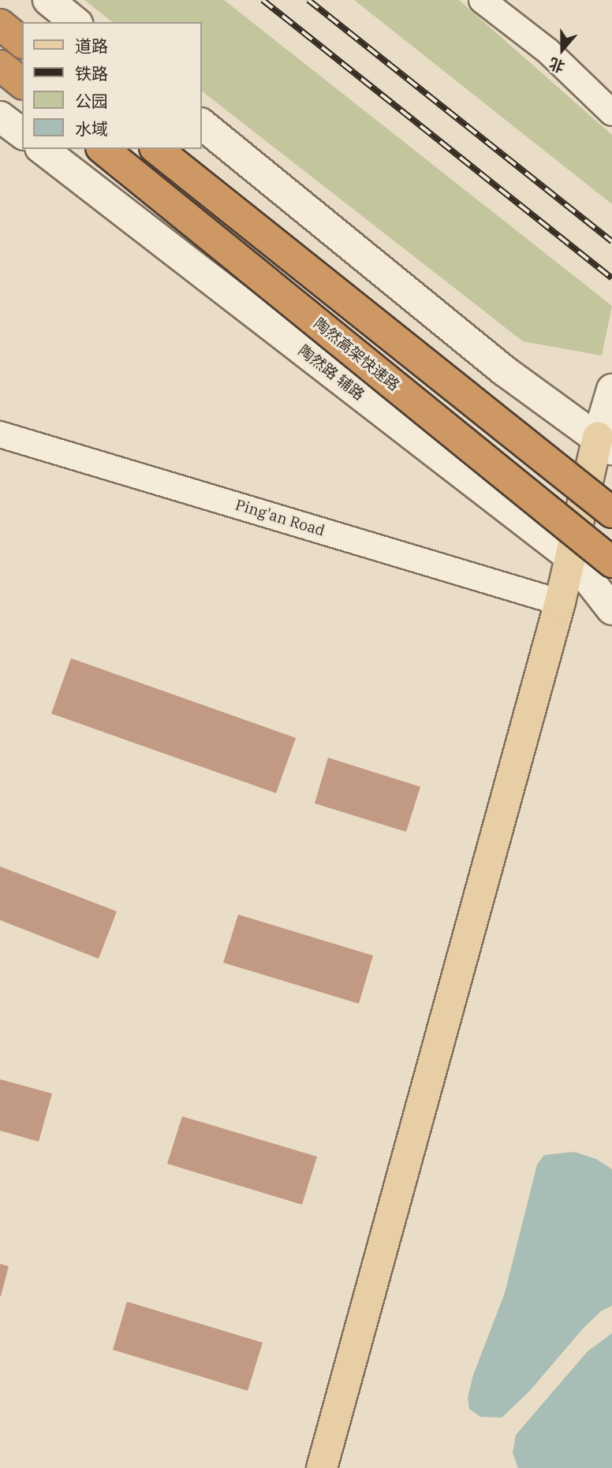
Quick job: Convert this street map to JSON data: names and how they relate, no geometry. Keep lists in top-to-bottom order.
{
  "streets": {
    "highway": ["陶然高架快速路"],
    "main road": ["陶然路 辅路"],
    "street": ["Ping'an Road"]
  },
  "legend": [
    "道路",
    "铁路",
    "公园",
    "水域"
  ],
  "north": "bottom"
}
